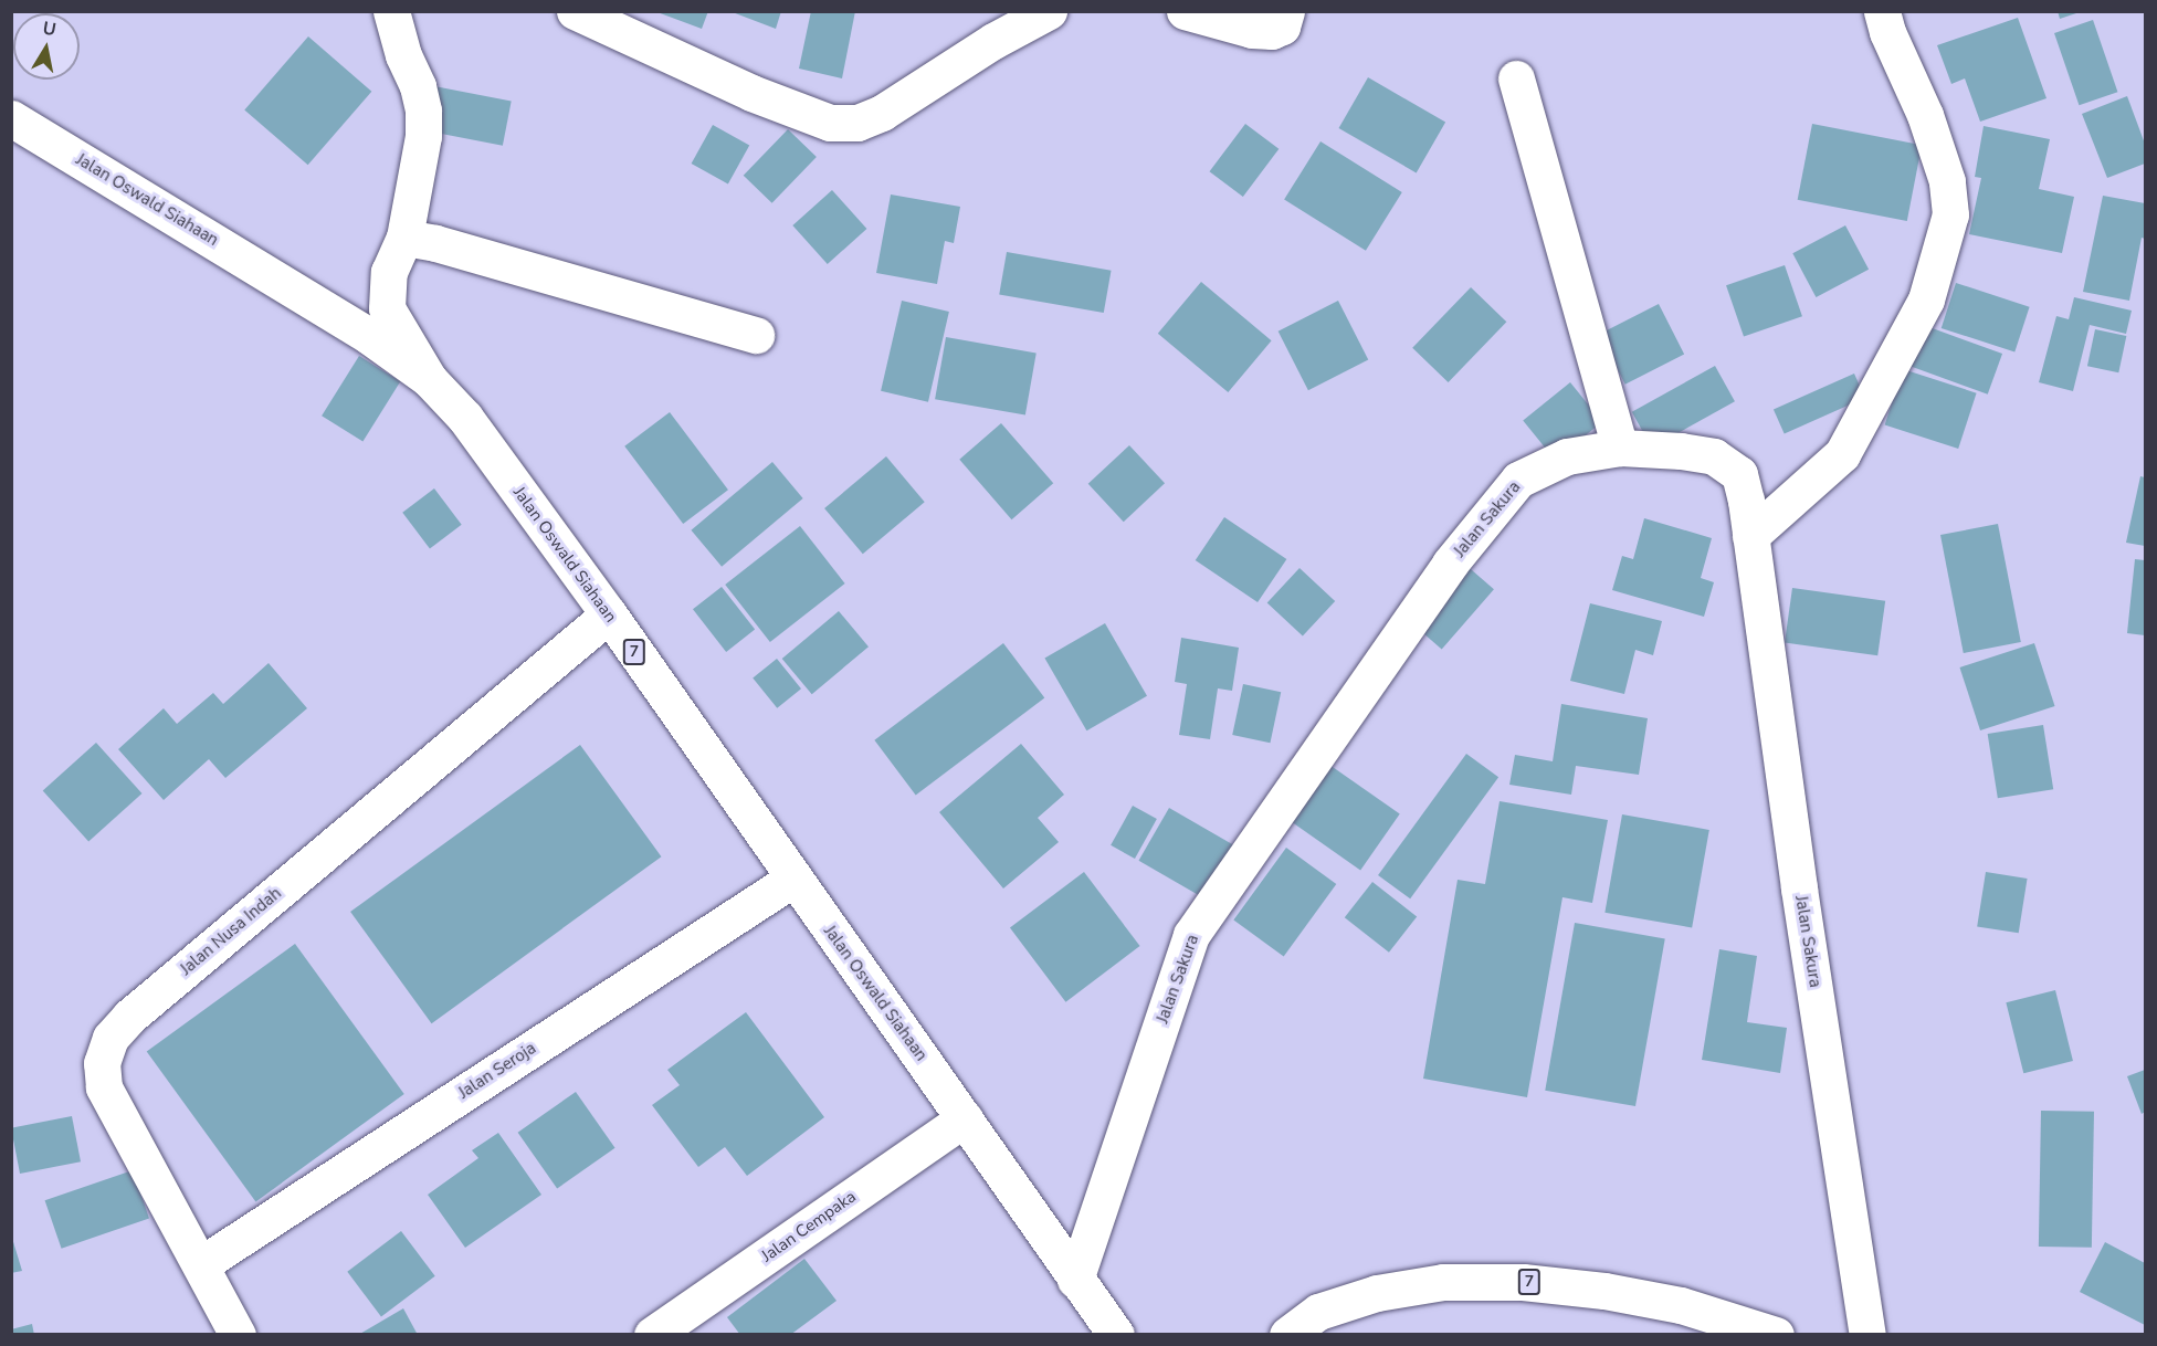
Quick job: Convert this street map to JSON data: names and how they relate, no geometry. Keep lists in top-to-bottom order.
{
  "streets": {
    "main road": [
      "Jalan Oswald Siahaan",
      "Jalan Sakura",
      "7",
      "Jalan Nusa Indah",
      "Jalan Seroja",
      "Jalan Cempaka"
    ]
  },
  "crossings": [
    ["Jalan Oswald Siahaan", "Jalan Sakura"],
    ["Jalan Oswald Siahaan", "Jalan Nusa Indah"],
    ["Jalan Oswald Siahaan", "Jalan Seroja"],
    ["Jalan Oswald Siahaan", "Jalan Cempaka"],
    ["Jalan Nusa Indah", "Jalan Seroja"]
  ],
  "north": "top"
}
